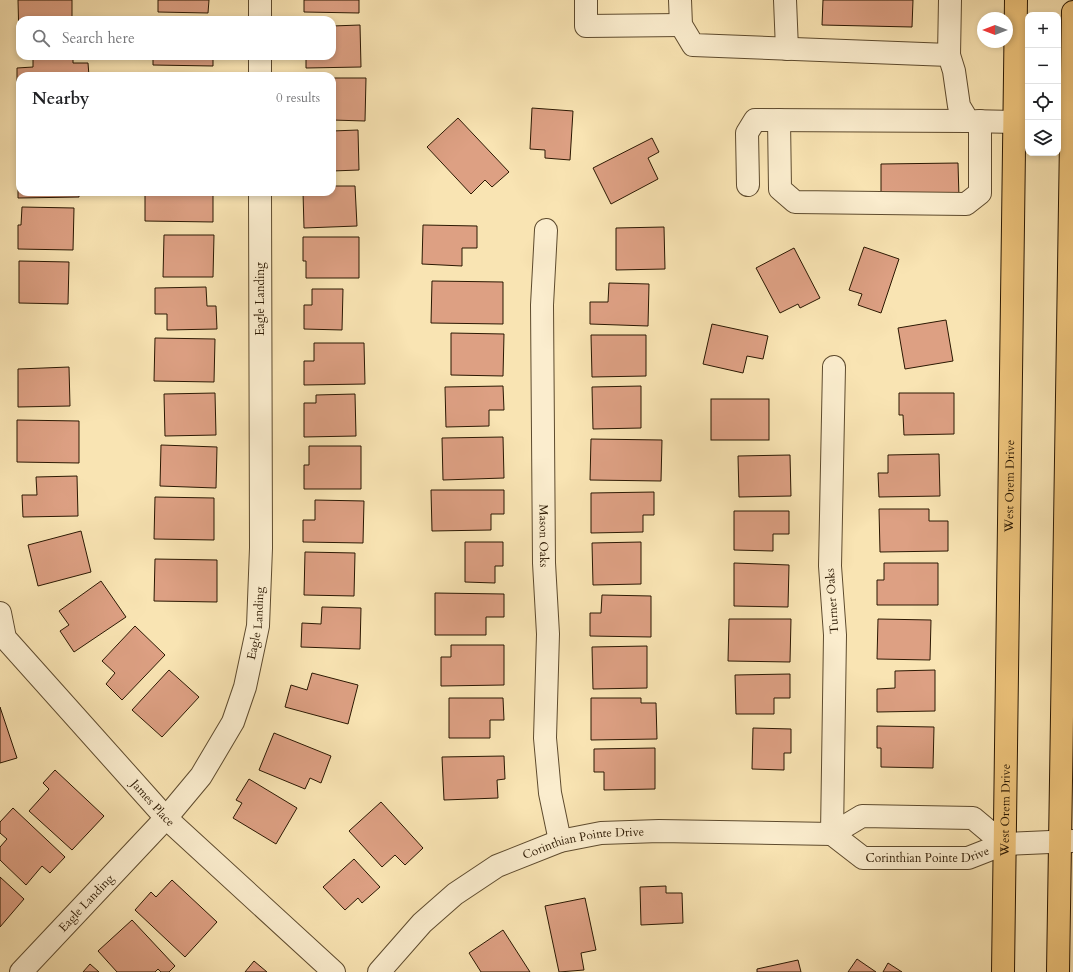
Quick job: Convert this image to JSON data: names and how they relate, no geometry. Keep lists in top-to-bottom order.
{
  "streets": {
    "main road": ["West Orem Drive"],
    "street": [
      "Eagle Landing",
      "Mason Oaks",
      "Turner Oaks",
      "James Place",
      "Corinthian Pointe Drive"
    ]
  },
  "crossings": [
    ["Eagle Landing", "James Place"],
    ["West Orem Drive", "Corinthian Pointe Drive"],
    ["Mason Oaks", "Corinthian Pointe Drive"],
    ["Turner Oaks", "Corinthian Pointe Drive"]
  ],
  "north": "left",
  "page": {
    "map_buttons": ["+", "−"],
    "search": "Search here",
    "heading": ["Nearby", "0 results"]
  }
}
